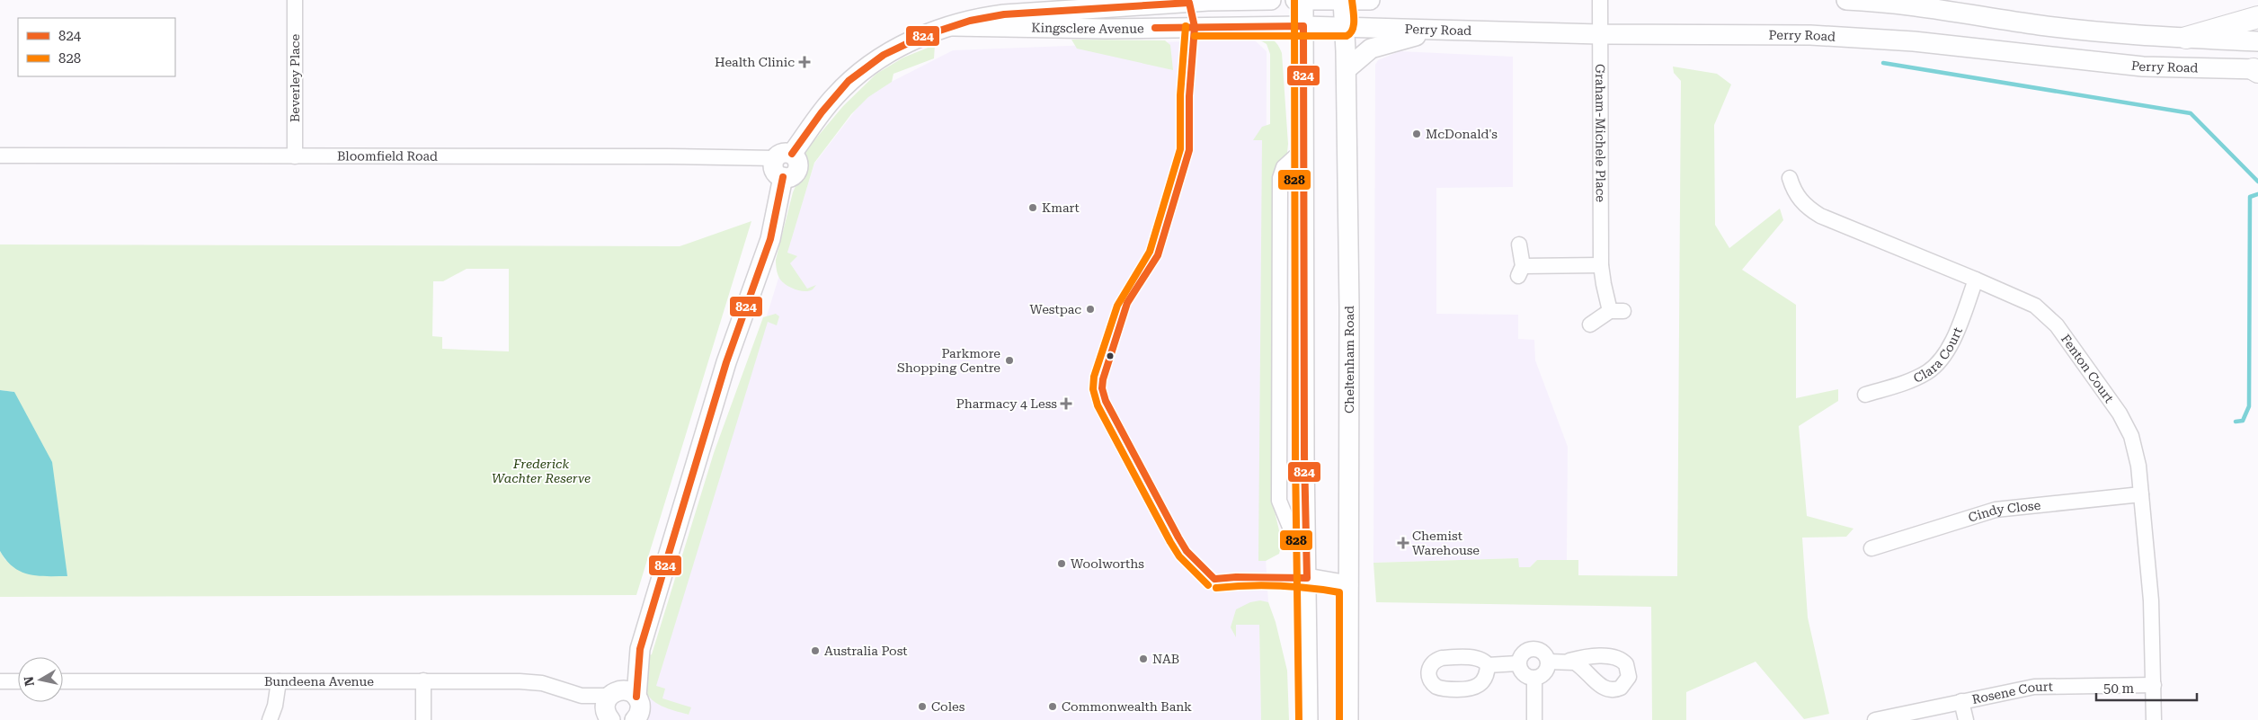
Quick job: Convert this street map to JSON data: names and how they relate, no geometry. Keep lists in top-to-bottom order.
{
  "streets": {
    "main road": ["Kingsclere Avenue", "Perry Road", "Cheltenham Road"],
    "street": [
      "Beverley Place",
      "Graham-Michele Place",
      "Bloomfield Road",
      "Clara Court",
      "Fenton Court",
      "Cindy Close",
      "Bundeena Avenue",
      "Rosene Court"
    ]
  },
  "crossings": [
    ["Kingsclere Avenue", "Perry Road"],
    ["Kingsclere Avenue", "Bloomfield Road"],
    ["Perry Road", "Graham-Michele Place"],
    ["Perry Road", "Cheltenham Road"],
    ["Beverley Place", "Bloomfield Road"],
    ["Clara Court", "Fenton Court"],
    ["Fenton Court", "Cindy Close"],
    ["Fenton Court", "Rosene Court"]
  ],
  "parks": ["Frederick Wachter Reserve"],
  "places": {
    "health": ["Health Clinic", "Pharmacy 4 Less", "Chemist Warehouse"],
    "other": [
      "McDonald's",
      "Kmart",
      "Westpac",
      "Parkmore Shopping Centre",
      "Woolworths",
      "Australia Post",
      "NAB",
      "Coles",
      "Commonwealth Bank"
    ]
  },
  "lines": ["transit line 828", "transit line 824"],
  "legend": ["824", "828"],
  "scale_bar": "50 m",
  "north": "left"
}
